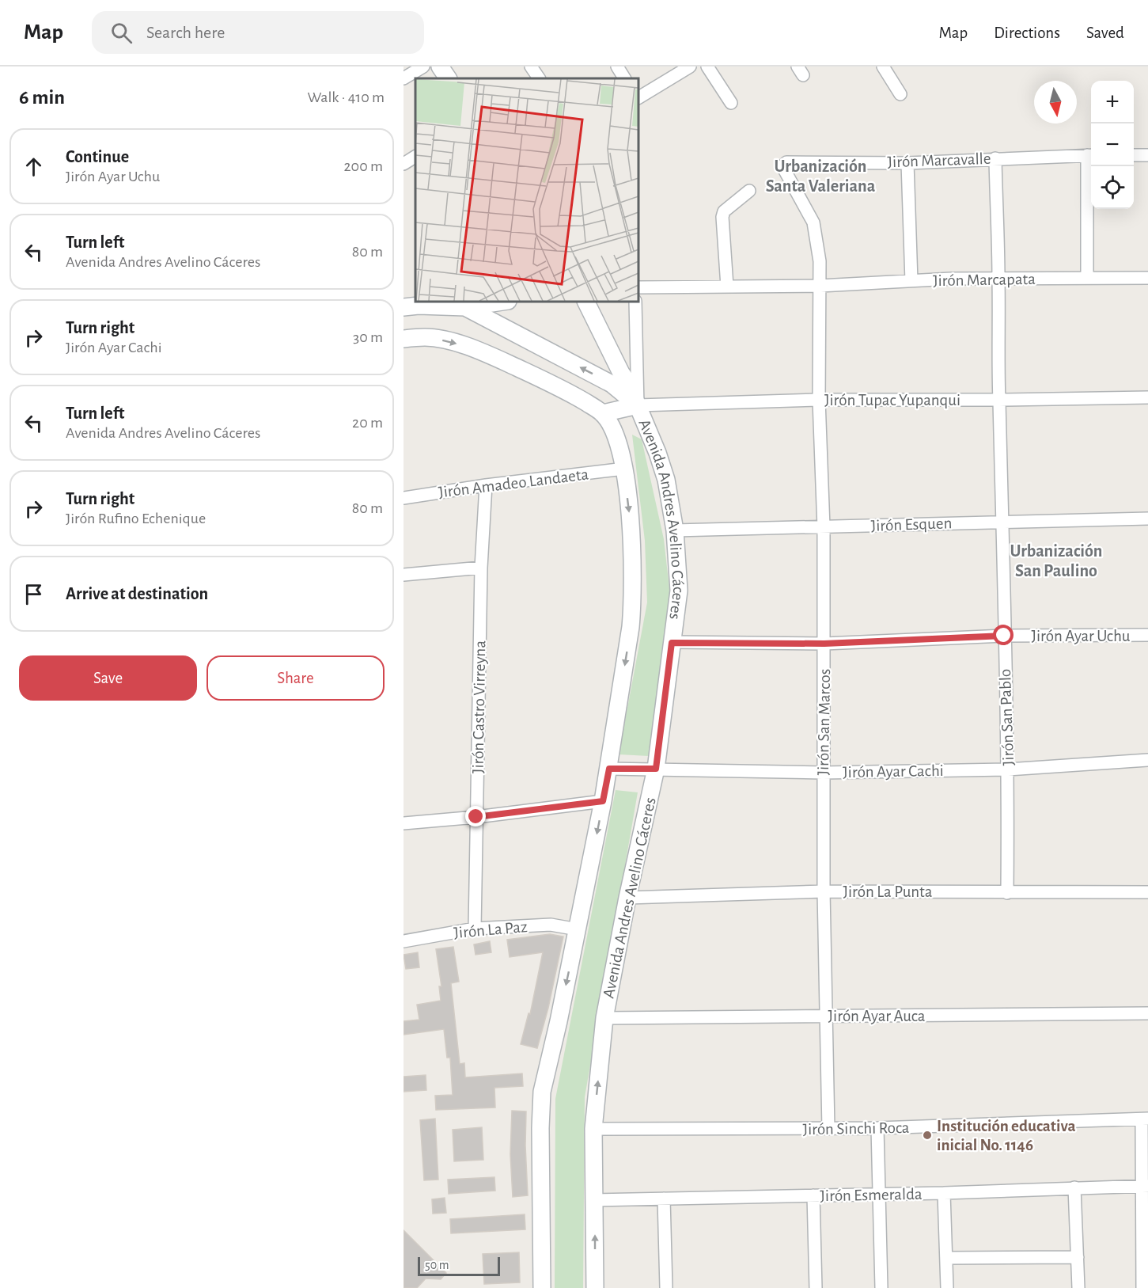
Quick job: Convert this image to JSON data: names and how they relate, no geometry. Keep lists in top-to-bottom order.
{
  "streets": {
    "main road": ["Avenida Andres Avelino Cáceres"],
    "street": [
      "Jirón Marcavalle",
      "Jirón Marcapata",
      "Jirón Tupac Yupanqui",
      "Jirón Amadeo Landaeta",
      "Jirón Esquen",
      "Jirón Ayar Uchu",
      "Jirón Castro Virreyna",
      "Jirón San Pablo",
      "Jirón San Marcos",
      "Jirón Ayar Cachi",
      "Jirón La Punta",
      "Jirón La Paz",
      "Jirón Ayar Auca",
      "Jirón Sinchi Roca",
      "Jirón Esmeralda"
    ]
  },
  "crossings": [
    ["Jirón Marcavalle", "Jirón San Pablo"],
    ["Jirón Marcavalle", "Jirón San Marcos"],
    ["Jirón Marcapata", "Jirón San Pablo"],
    ["Jirón Marcapata", "Jirón San Marcos"],
    ["Jirón Tupac Yupanqui", "Avenida Andres Avelino Cáceres"],
    ["Jirón Tupac Yupanqui", "Jirón San Pablo"],
    ["Jirón Tupac Yupanqui", "Jirón San Marcos"],
    ["Jirón Amadeo Landaeta", "Avenida Andres Avelino Cáceres"],
    ["Jirón Amadeo Landaeta", "Jirón Castro Virreyna"],
    ["Avenida Andres Avelino Cáceres", "Jirón Esquen"],
    ["Avenida Andres Avelino Cáceres", "Jirón Ayar Uchu"],
    ["Avenida Andres Avelino Cáceres", "Jirón Ayar Cachi"],
    ["Avenida Andres Avelino Cáceres", "Jirón La Punta"],
    ["Avenida Andres Avelino Cáceres", "Jirón La Paz"],
    ["Avenida Andres Avelino Cáceres", "Jirón Ayar Auca"],
    ["Avenida Andres Avelino Cáceres", "Jirón Sinchi Roca"],
    ["Avenida Andres Avelino Cáceres", "Jirón Esmeralda"],
    ["Jirón Esquen", "Jirón San Pablo"],
    ["Jirón Esquen", "Jirón San Marcos"],
    ["Jirón Ayar Uchu", "Jirón San Pablo"],
    ["Jirón Ayar Uchu", "Jirón San Marcos"],
    ["Jirón Castro Virreyna", "Jirón La Paz"],
    ["Jirón San Pablo", "Jirón Ayar Cachi"],
    ["Jirón San Pablo", "Jirón La Punta"],
    ["Jirón San Marcos", "Jirón Ayar Cachi"],
    ["Jirón San Marcos", "Jirón La Punta"],
    ["Jirón San Marcos", "Jirón Ayar Auca"],
    ["Jirón San Marcos", "Jirón Sinchi Roca"]
  ],
  "districts": ["Urbanización Santa Valeriana", "Urbanización San Paulino"],
  "places": ["Institución educativa inicial No. 1146"],
  "scale_bar": "50 m",
  "north": "bottom",
  "page": {
    "header": "Map",
    "search": "Search here",
    "nav": ["Map", "Directions", "Saved"],
    "heading": ["6 min", "Walk · 410 m"],
    "map_buttons": ["+", "−"],
    "list": [
      ["Continue", "Jirón Ayar Uchu", "200 m"],
      ["Turn left", "Avenida Andres Avelino Cáceres", "80 m"],
      ["Turn right", "Jirón Ayar Cachi", "30 m"],
      ["Turn left", "Avenida Andres Avelino Cáceres", "20 m"],
      ["Turn right", "Jirón Rufino Echenique", "80 m"],
      "Arrive at destination"
    ],
    "buttons": ["Save", "Share"],
    "scale": "50 m"
  }
}
